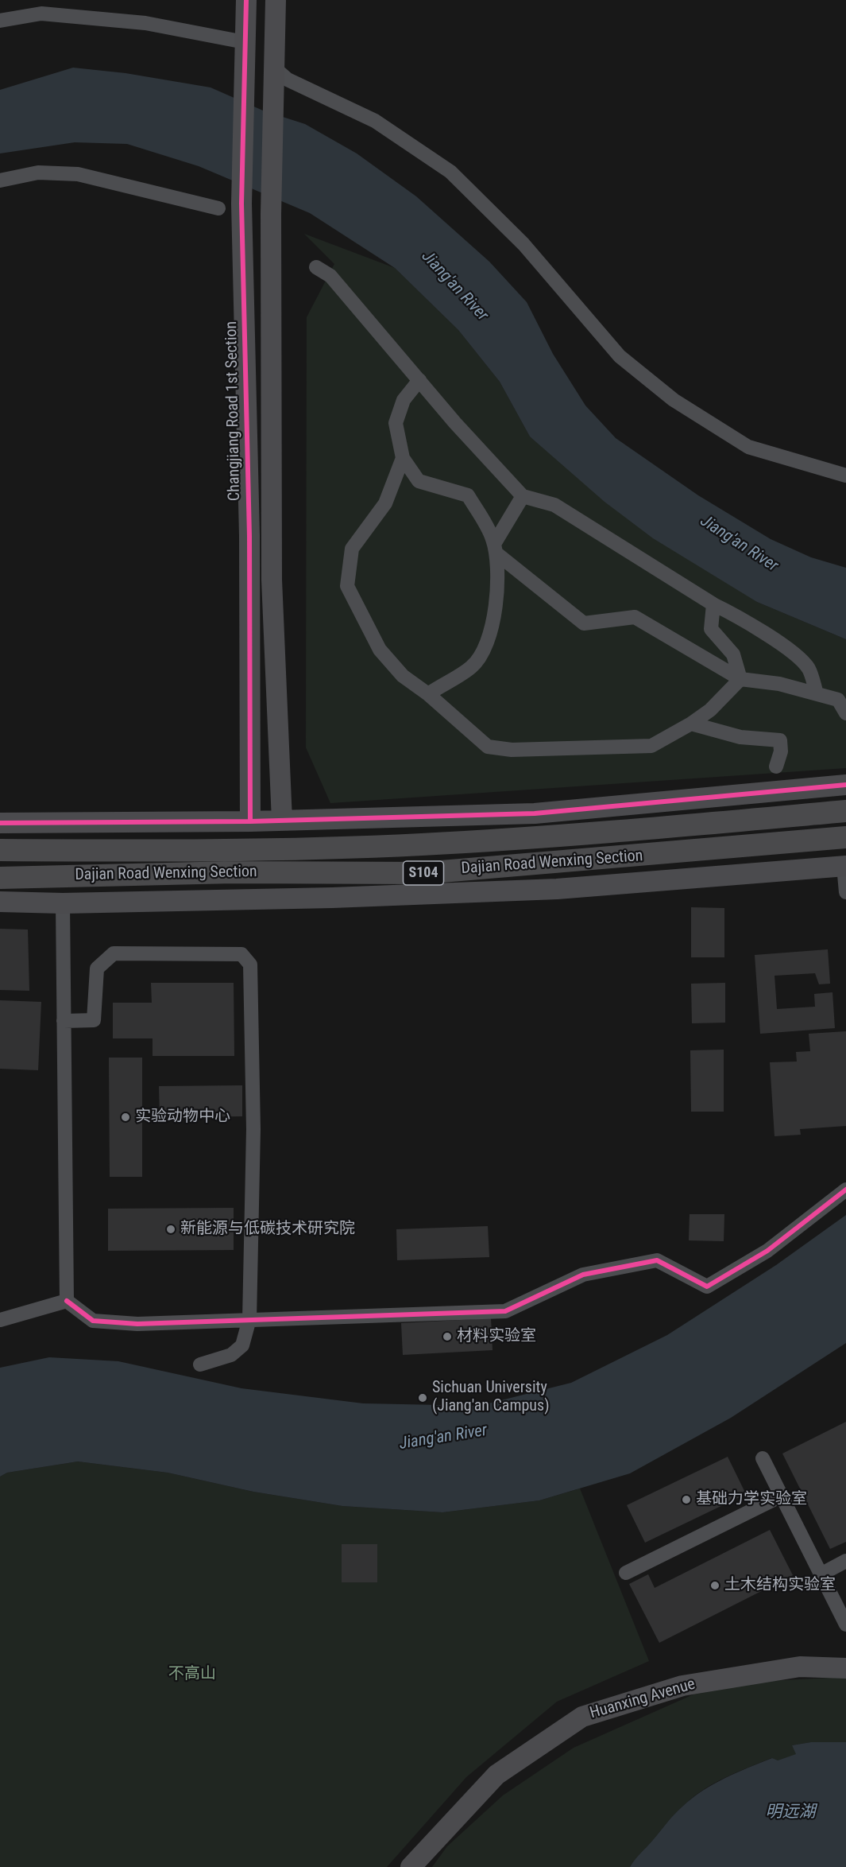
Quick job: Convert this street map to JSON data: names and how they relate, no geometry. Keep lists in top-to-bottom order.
{
  "streets": {
    "main road": ["Dajian Road Wenxing Section", "S104"],
    "street": ["Changjiang Road 1st Section", "Huanxing Avenue"]
  },
  "water": ["Jiang'an River", "明远湖"],
  "parks": ["不高山"],
  "places": [
    "实验动物中心",
    "新能源与低碳技术研究院",
    "材料实验室",
    "Sichuan University (Jiang'an Campus)",
    "基础力学实验室",
    "土木结构实验室"
  ]
}
